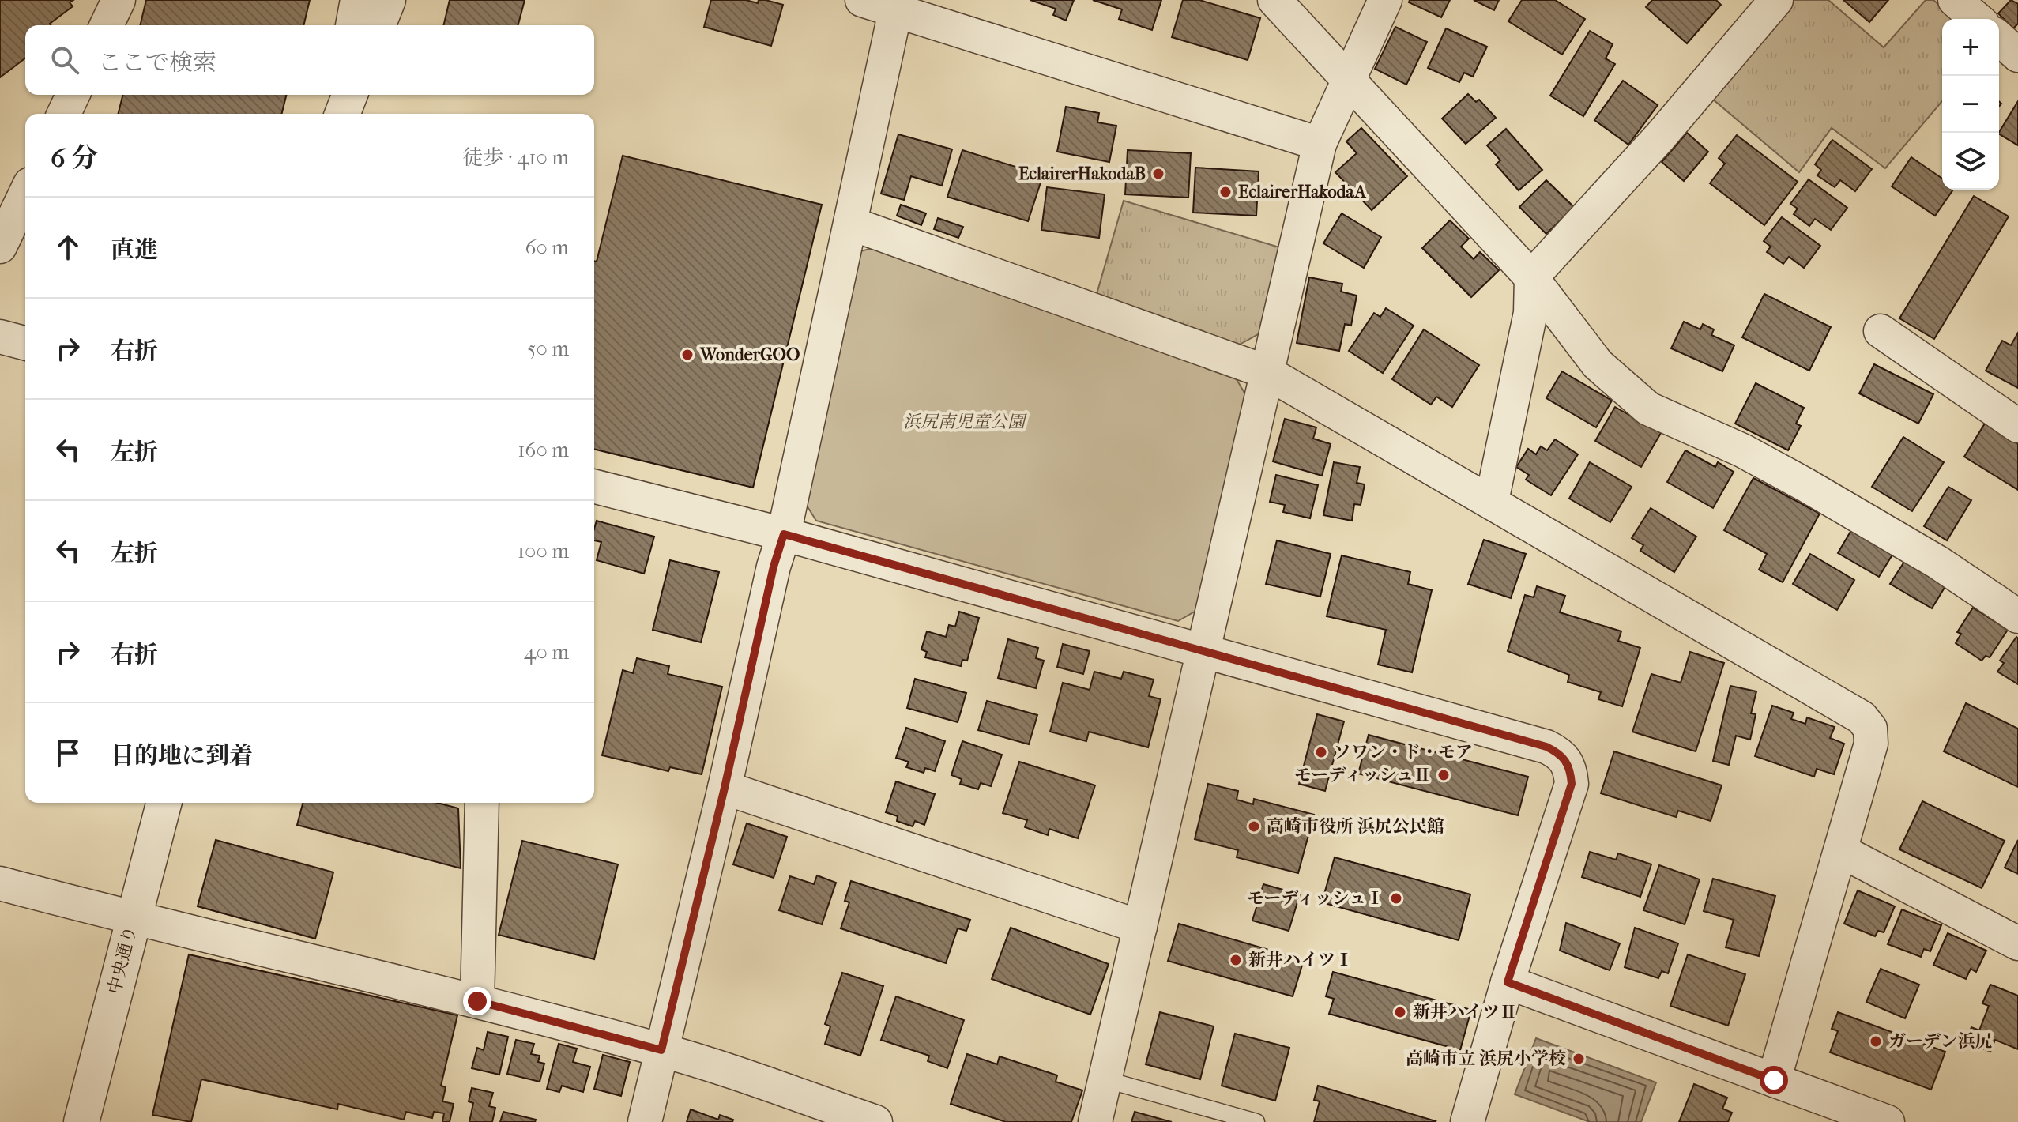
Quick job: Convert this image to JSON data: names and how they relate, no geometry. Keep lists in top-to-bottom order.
{
  "streets": {
    "street": ["中央通り"]
  },
  "parks": ["浜尻南児童公園"],
  "places": [
    "EclairerHakodaB",
    "EclairerHakodaA",
    "WonderGOO",
    "ソワン・ド・モア",
    "モーディッシュⅡ",
    "高崎市役所 浜尻公民館",
    "モーディッシュⅠ",
    "新井ハイツⅠ",
    "新井ハイツⅡ",
    "ガーデン浜尻",
    "高崎市立 浜尻小学校"
  ],
  "page": {
    "map_buttons": ["+", "−"],
    "search": "ここで検索",
    "heading": ["6 分", "徒歩 · 410 m"],
    "list": [
      ["直進", "60 m"],
      ["右折", "50 m"],
      ["左折", "160 m"],
      ["左折", "100 m"],
      ["右折", "40 m"],
      "目的地に到着"
    ]
  }
}
